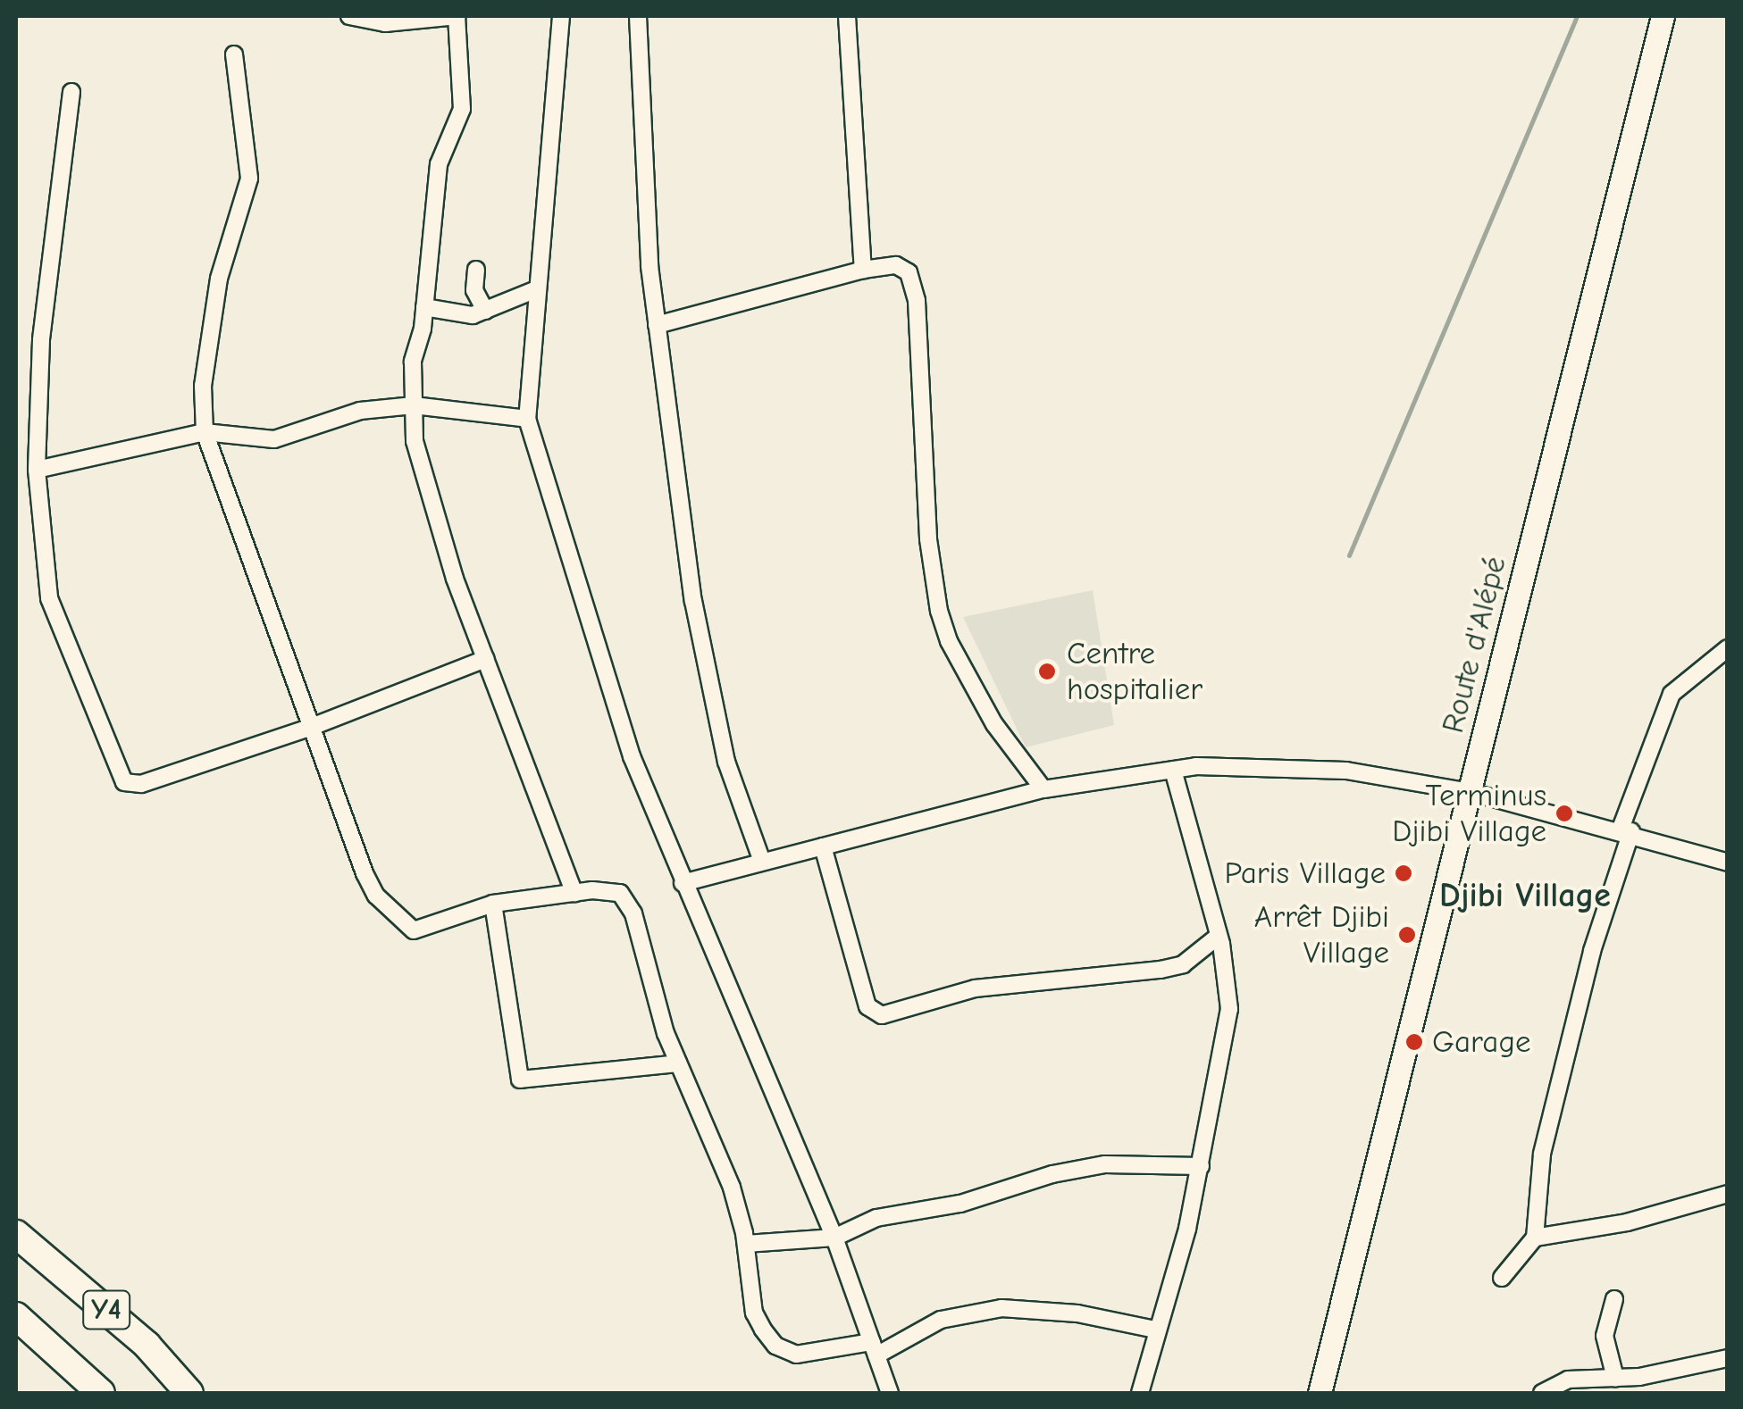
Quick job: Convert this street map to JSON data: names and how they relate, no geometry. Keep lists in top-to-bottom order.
{
  "streets": {
    "highway": ["Y4"],
    "main road": ["Route d'Alépé"]
  },
  "districts": ["Djibi Village"],
  "places": [
    "Centre hospitalier",
    "Terminus Djibi Village",
    "Paris Village",
    "Arrêt Djibi Village",
    "Garage"
  ]
}
